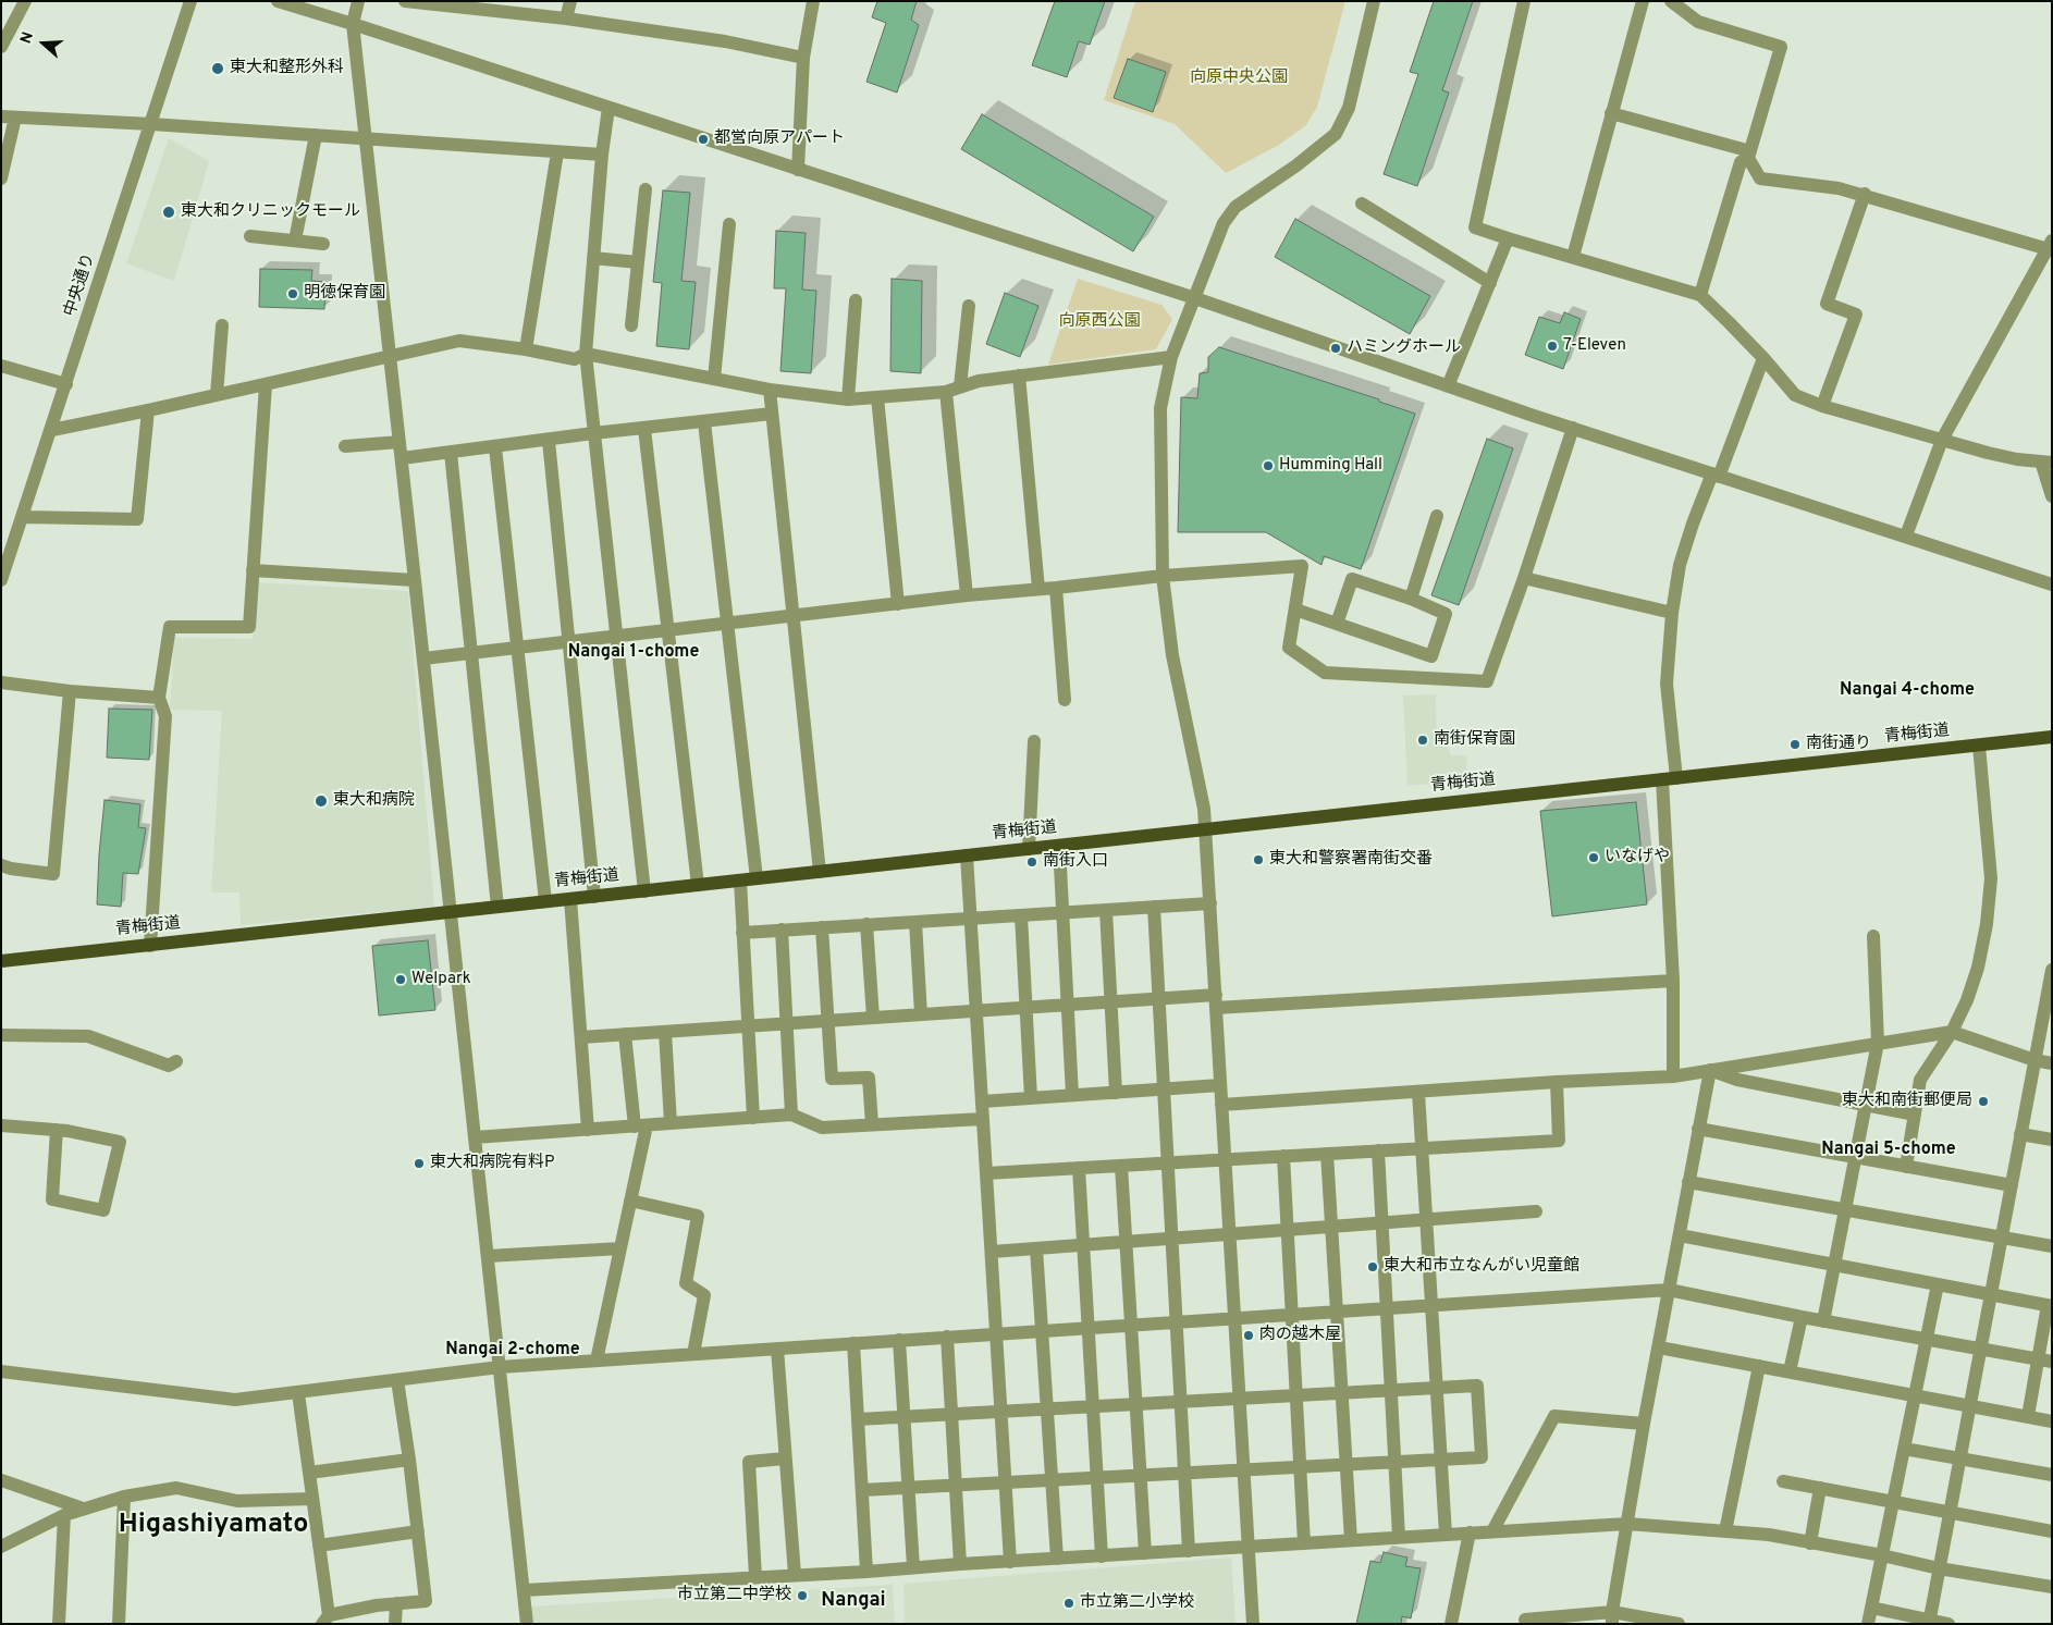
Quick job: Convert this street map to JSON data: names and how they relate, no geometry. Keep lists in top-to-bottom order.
{
  "streets": {
    "main road": ["青梅街道"],
    "street": ["中央通り"]
  },
  "districts": [
    "Nangai 1-chome",
    "Nangai 4-chome",
    "Nangai 5-chome",
    "Nangai 2-chome",
    "Higashiyamato",
    "Nangai"
  ],
  "parks": ["向原中央公園", "向原西公園"],
  "places": [
    "東大和整形外科",
    "都営向原アパート",
    "東大和クリニックモール",
    "明徳保育園",
    "7-Eleven",
    "ハミングホール",
    "Humming Hall",
    "南街保育園",
    "南街通り",
    "東大和病院",
    "いなげや",
    "東大和警察署南街交番",
    "南街入口",
    "Welpark",
    "東大和南街郵便局",
    "東大和病院有料P",
    "東大和市立なんがい児童館",
    "肉の越木屋",
    "市立第二中学校",
    "市立第二小学校"
  ],
  "north": "left"
}
